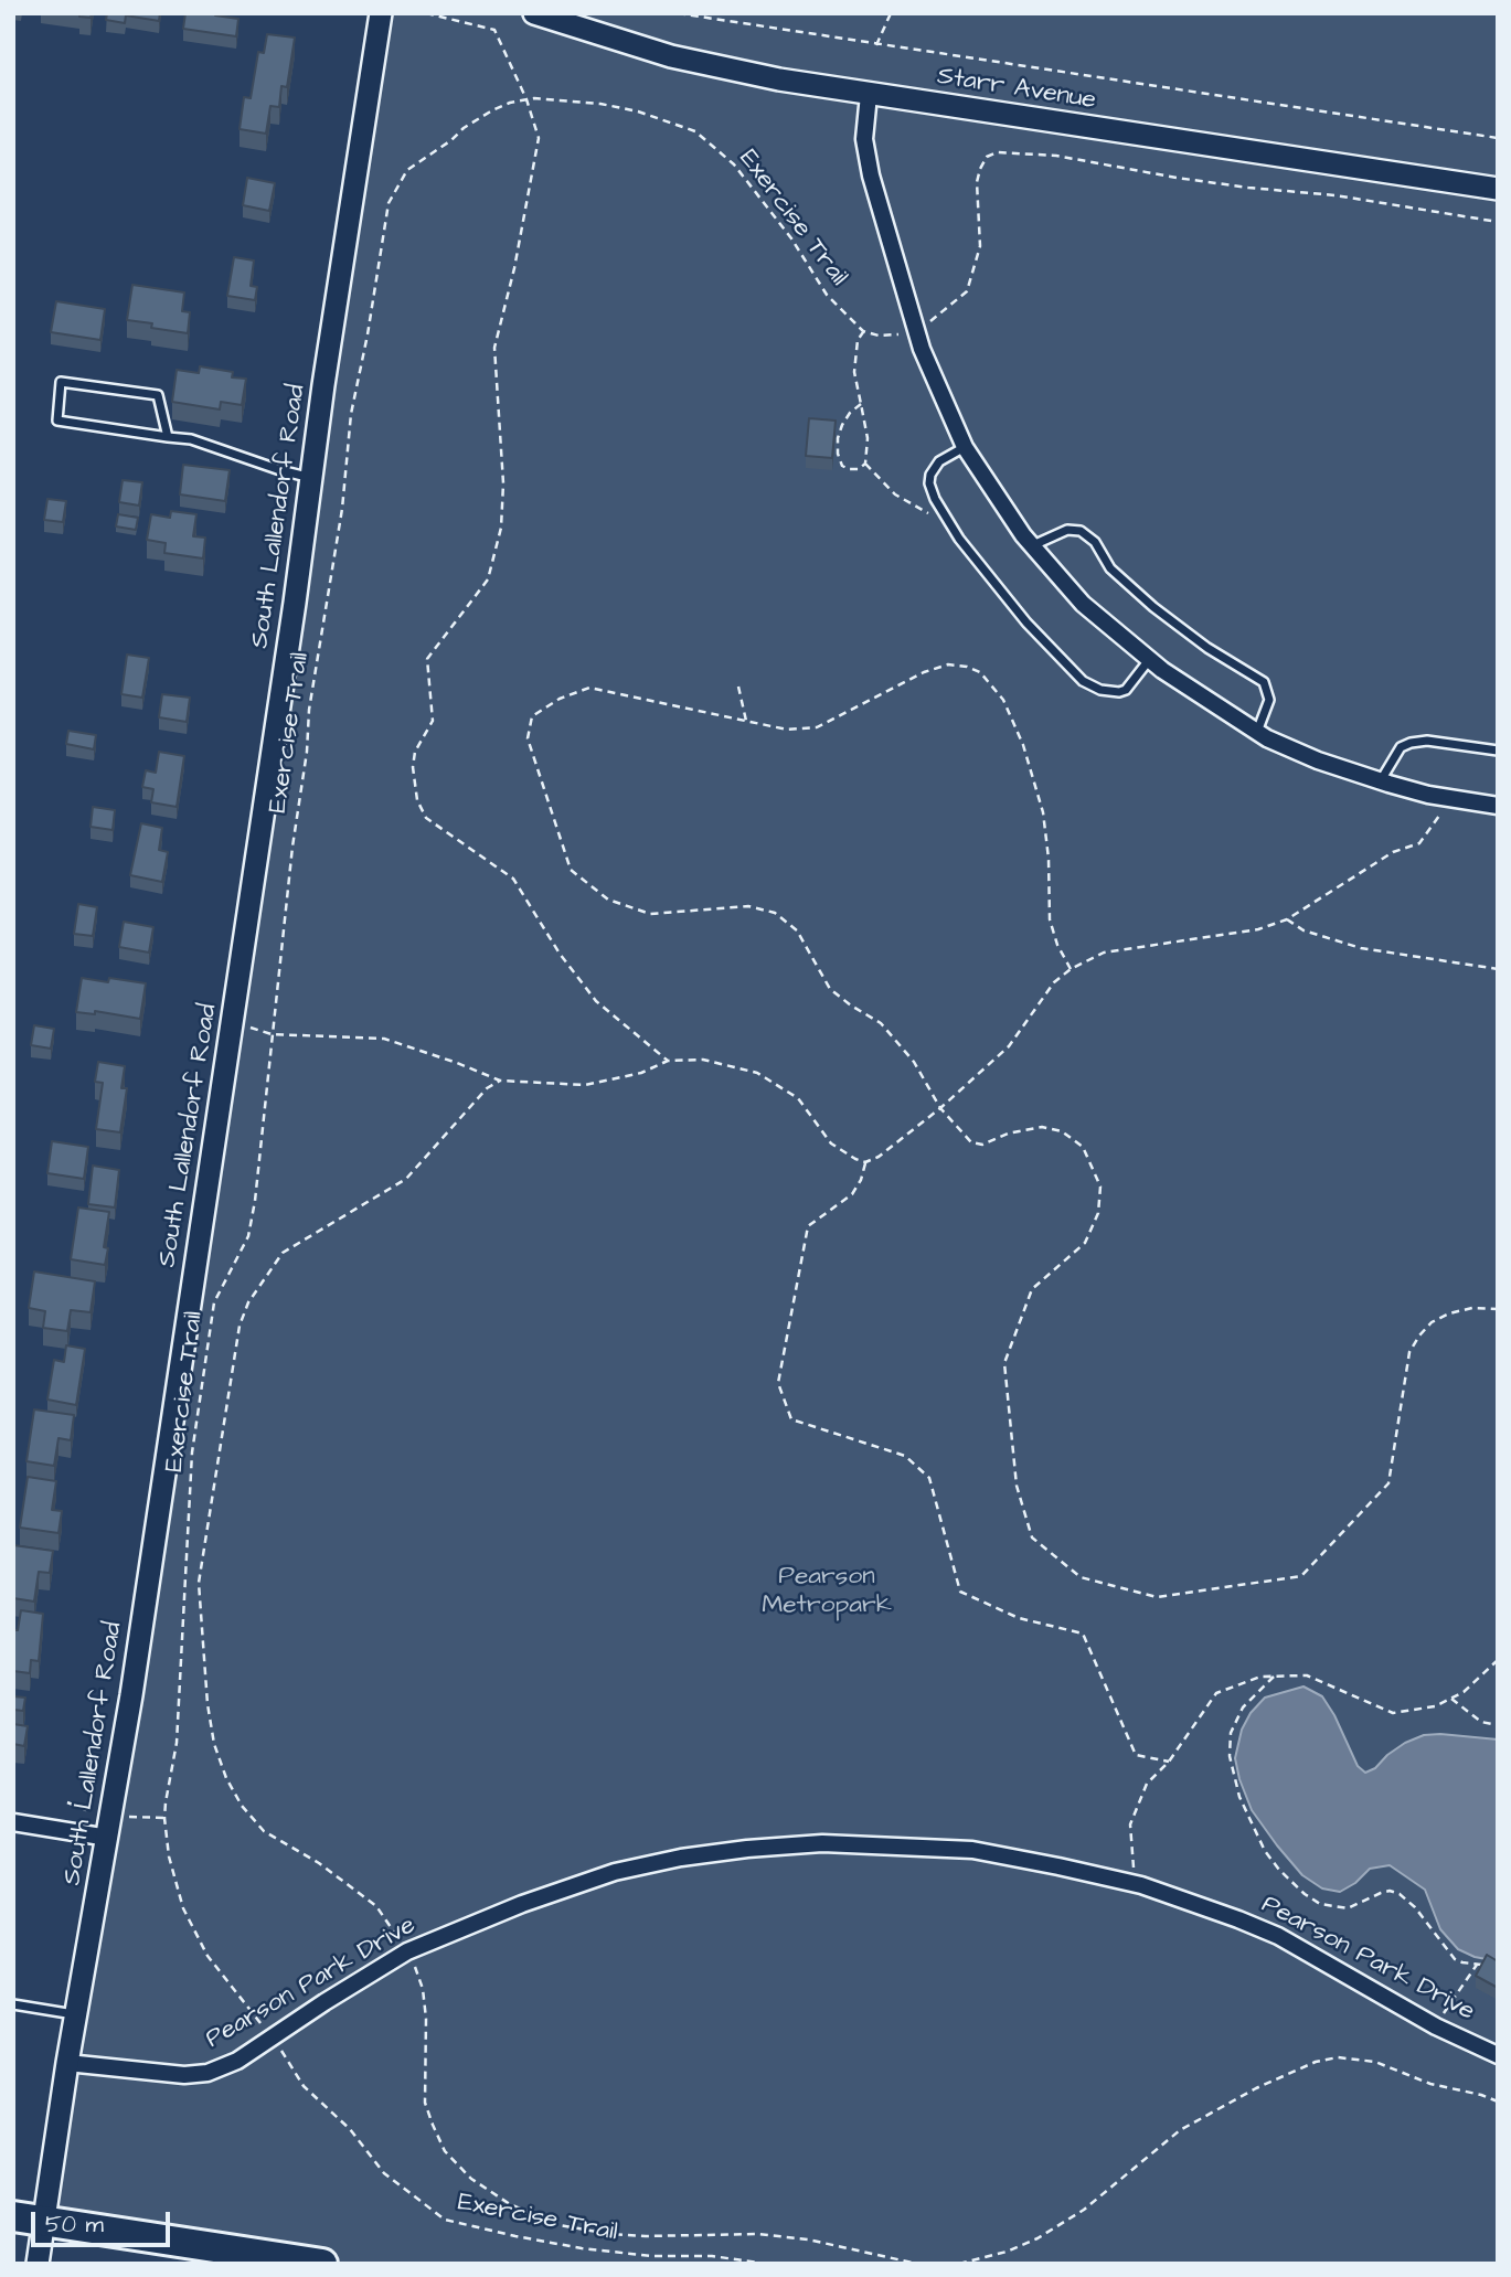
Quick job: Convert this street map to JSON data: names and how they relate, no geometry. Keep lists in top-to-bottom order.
{
  "streets": {
    "street": ["Starr Avenue", "South Lallendorf Road", "Pearson Park Drive"],
    "path": ["Exercise Trail"]
  },
  "crossings": [
    ["Exercise Trail", "Pearson Park Drive"],
    ["South Lallendorf Road", "Pearson Park Drive"]
  ],
  "parks": ["Pearson Metropark"],
  "scale_bar": "50 m"
}
